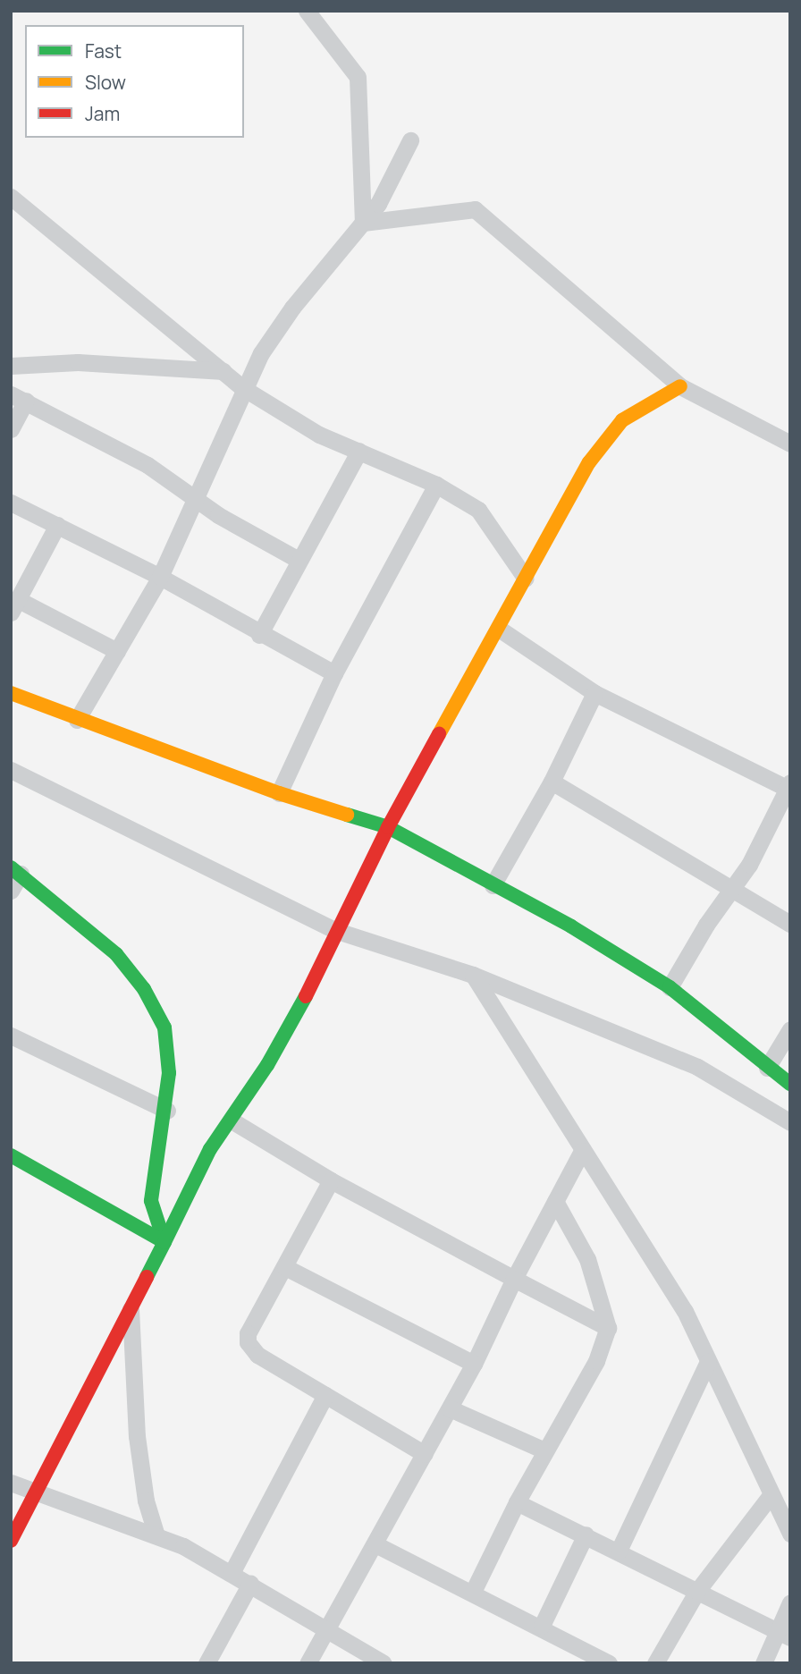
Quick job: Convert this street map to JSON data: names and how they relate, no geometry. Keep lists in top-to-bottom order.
{
  "legend": ["Fast", "Slow", "Jam"]
}
